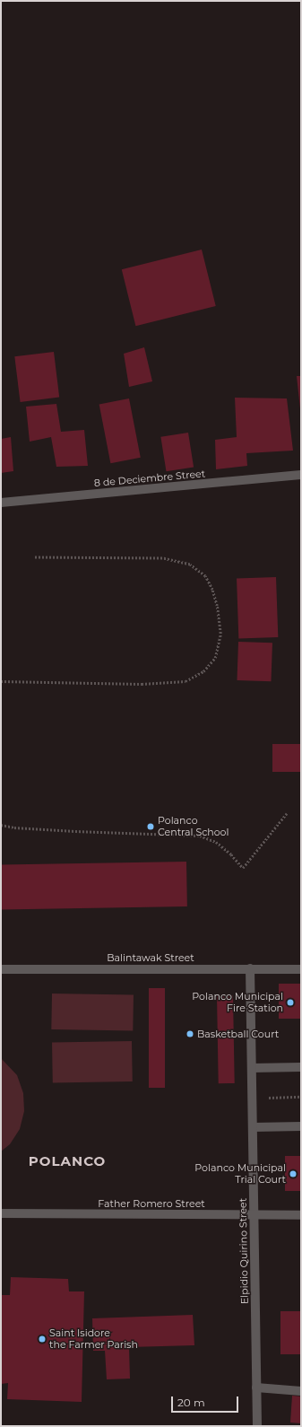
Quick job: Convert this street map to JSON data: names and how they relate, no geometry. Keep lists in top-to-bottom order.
{
  "streets": {
    "street": [
      "8 de Deciembre Street",
      "Balintawak Street",
      "Father Romero Street",
      "Elpidio Quirino Street"
    ]
  },
  "crossings": [
    ["Balintawak Street", "Elpidio Quirino Street"],
    ["Father Romero Street", "Elpidio Quirino Street"]
  ],
  "districts": ["POLANCO"],
  "places": [
    "Polanco Central School",
    "Polanco Municipal Fire Station",
    "Basketball Court",
    "Polanco Municipal Trial Court",
    "Saint Isidore the Farmer Parish"
  ],
  "scale_bar": "20 m"
}
